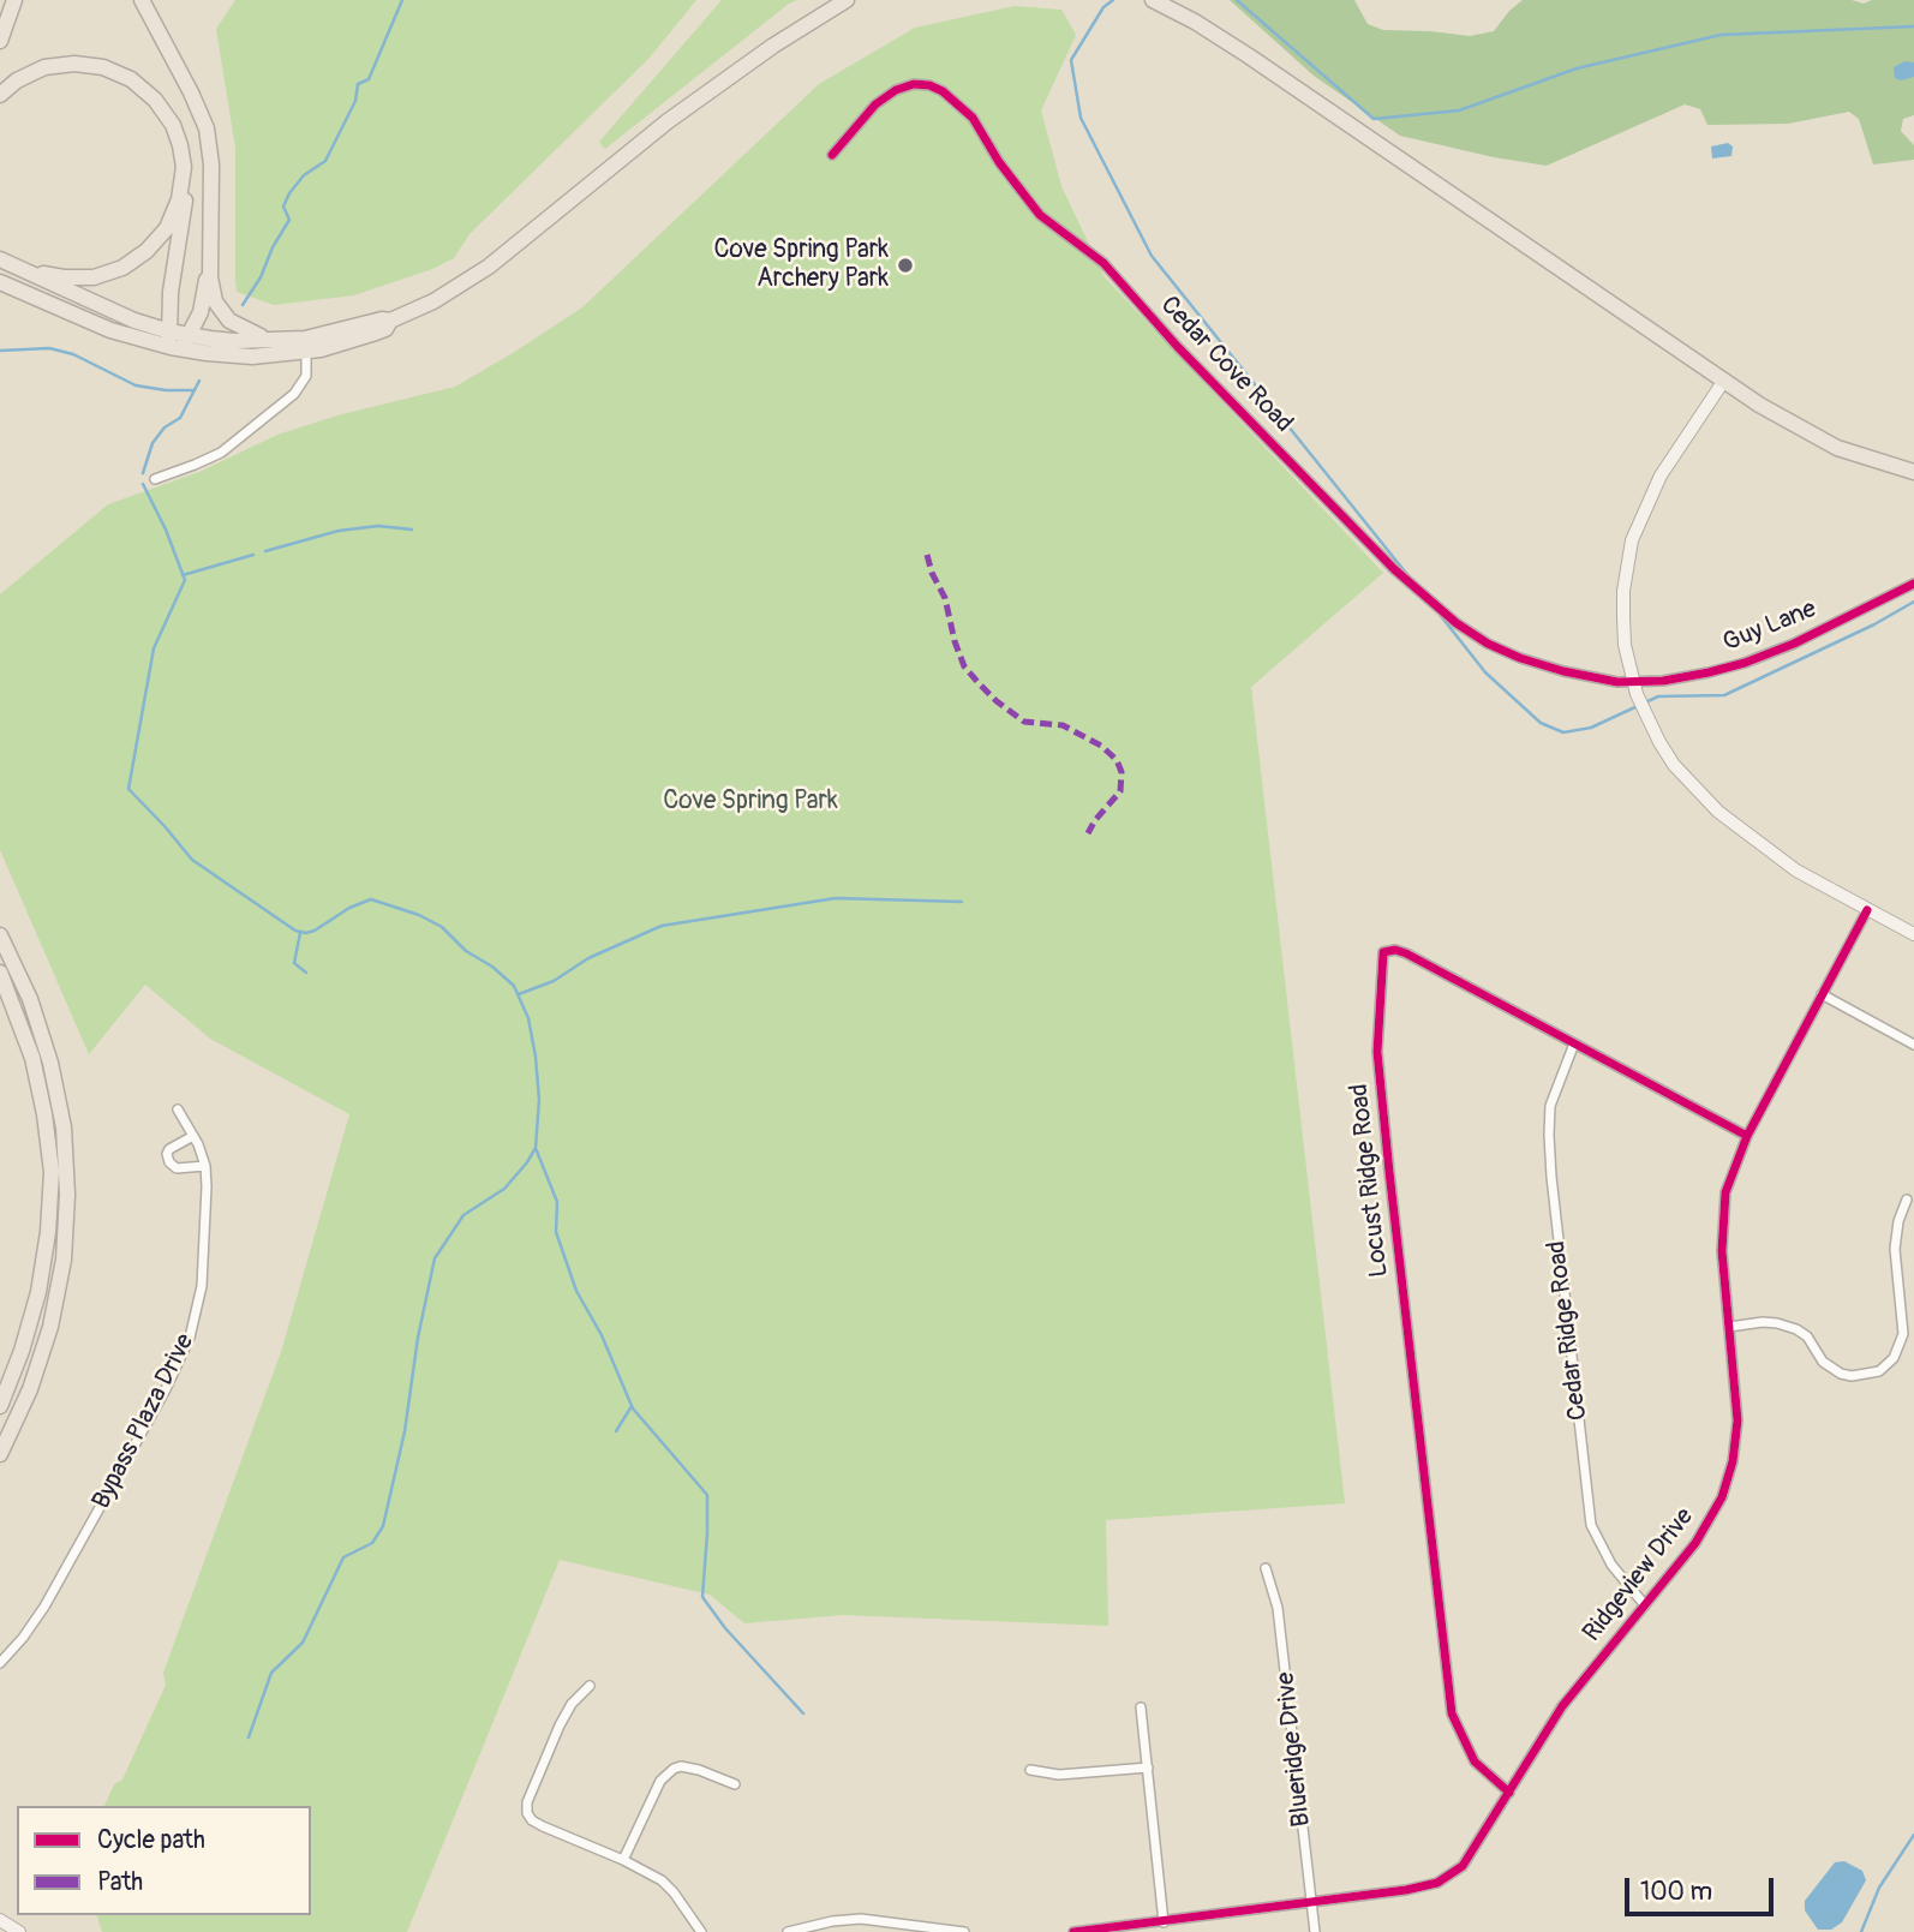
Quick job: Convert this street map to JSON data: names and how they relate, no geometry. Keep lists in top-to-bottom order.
{
  "streets": {
    "street": [
      "Cedar Cove Road",
      "Guy Lane",
      "Locust Ridge Road",
      "Cedar Ridge Road",
      "Bypass Plaza Drive",
      "Ridgeview Drive",
      "Blueridge Drive"
    ]
  },
  "crossings": [
    ["Cedar Cove Road", "Guy Lane"],
    ["Locust Ridge Road", "Cedar Ridge Road"],
    ["Locust Ridge Road", "Ridgeview Drive"],
    ["Cedar Ridge Road", "Ridgeview Drive"],
    ["Ridgeview Drive", "Blueridge Drive"]
  ],
  "parks": ["Cove Spring Park"],
  "places": ["Cove Spring Park Archery Park"],
  "legend": ["Cycle path", "Path"],
  "scale_bar": "100 m"
}
